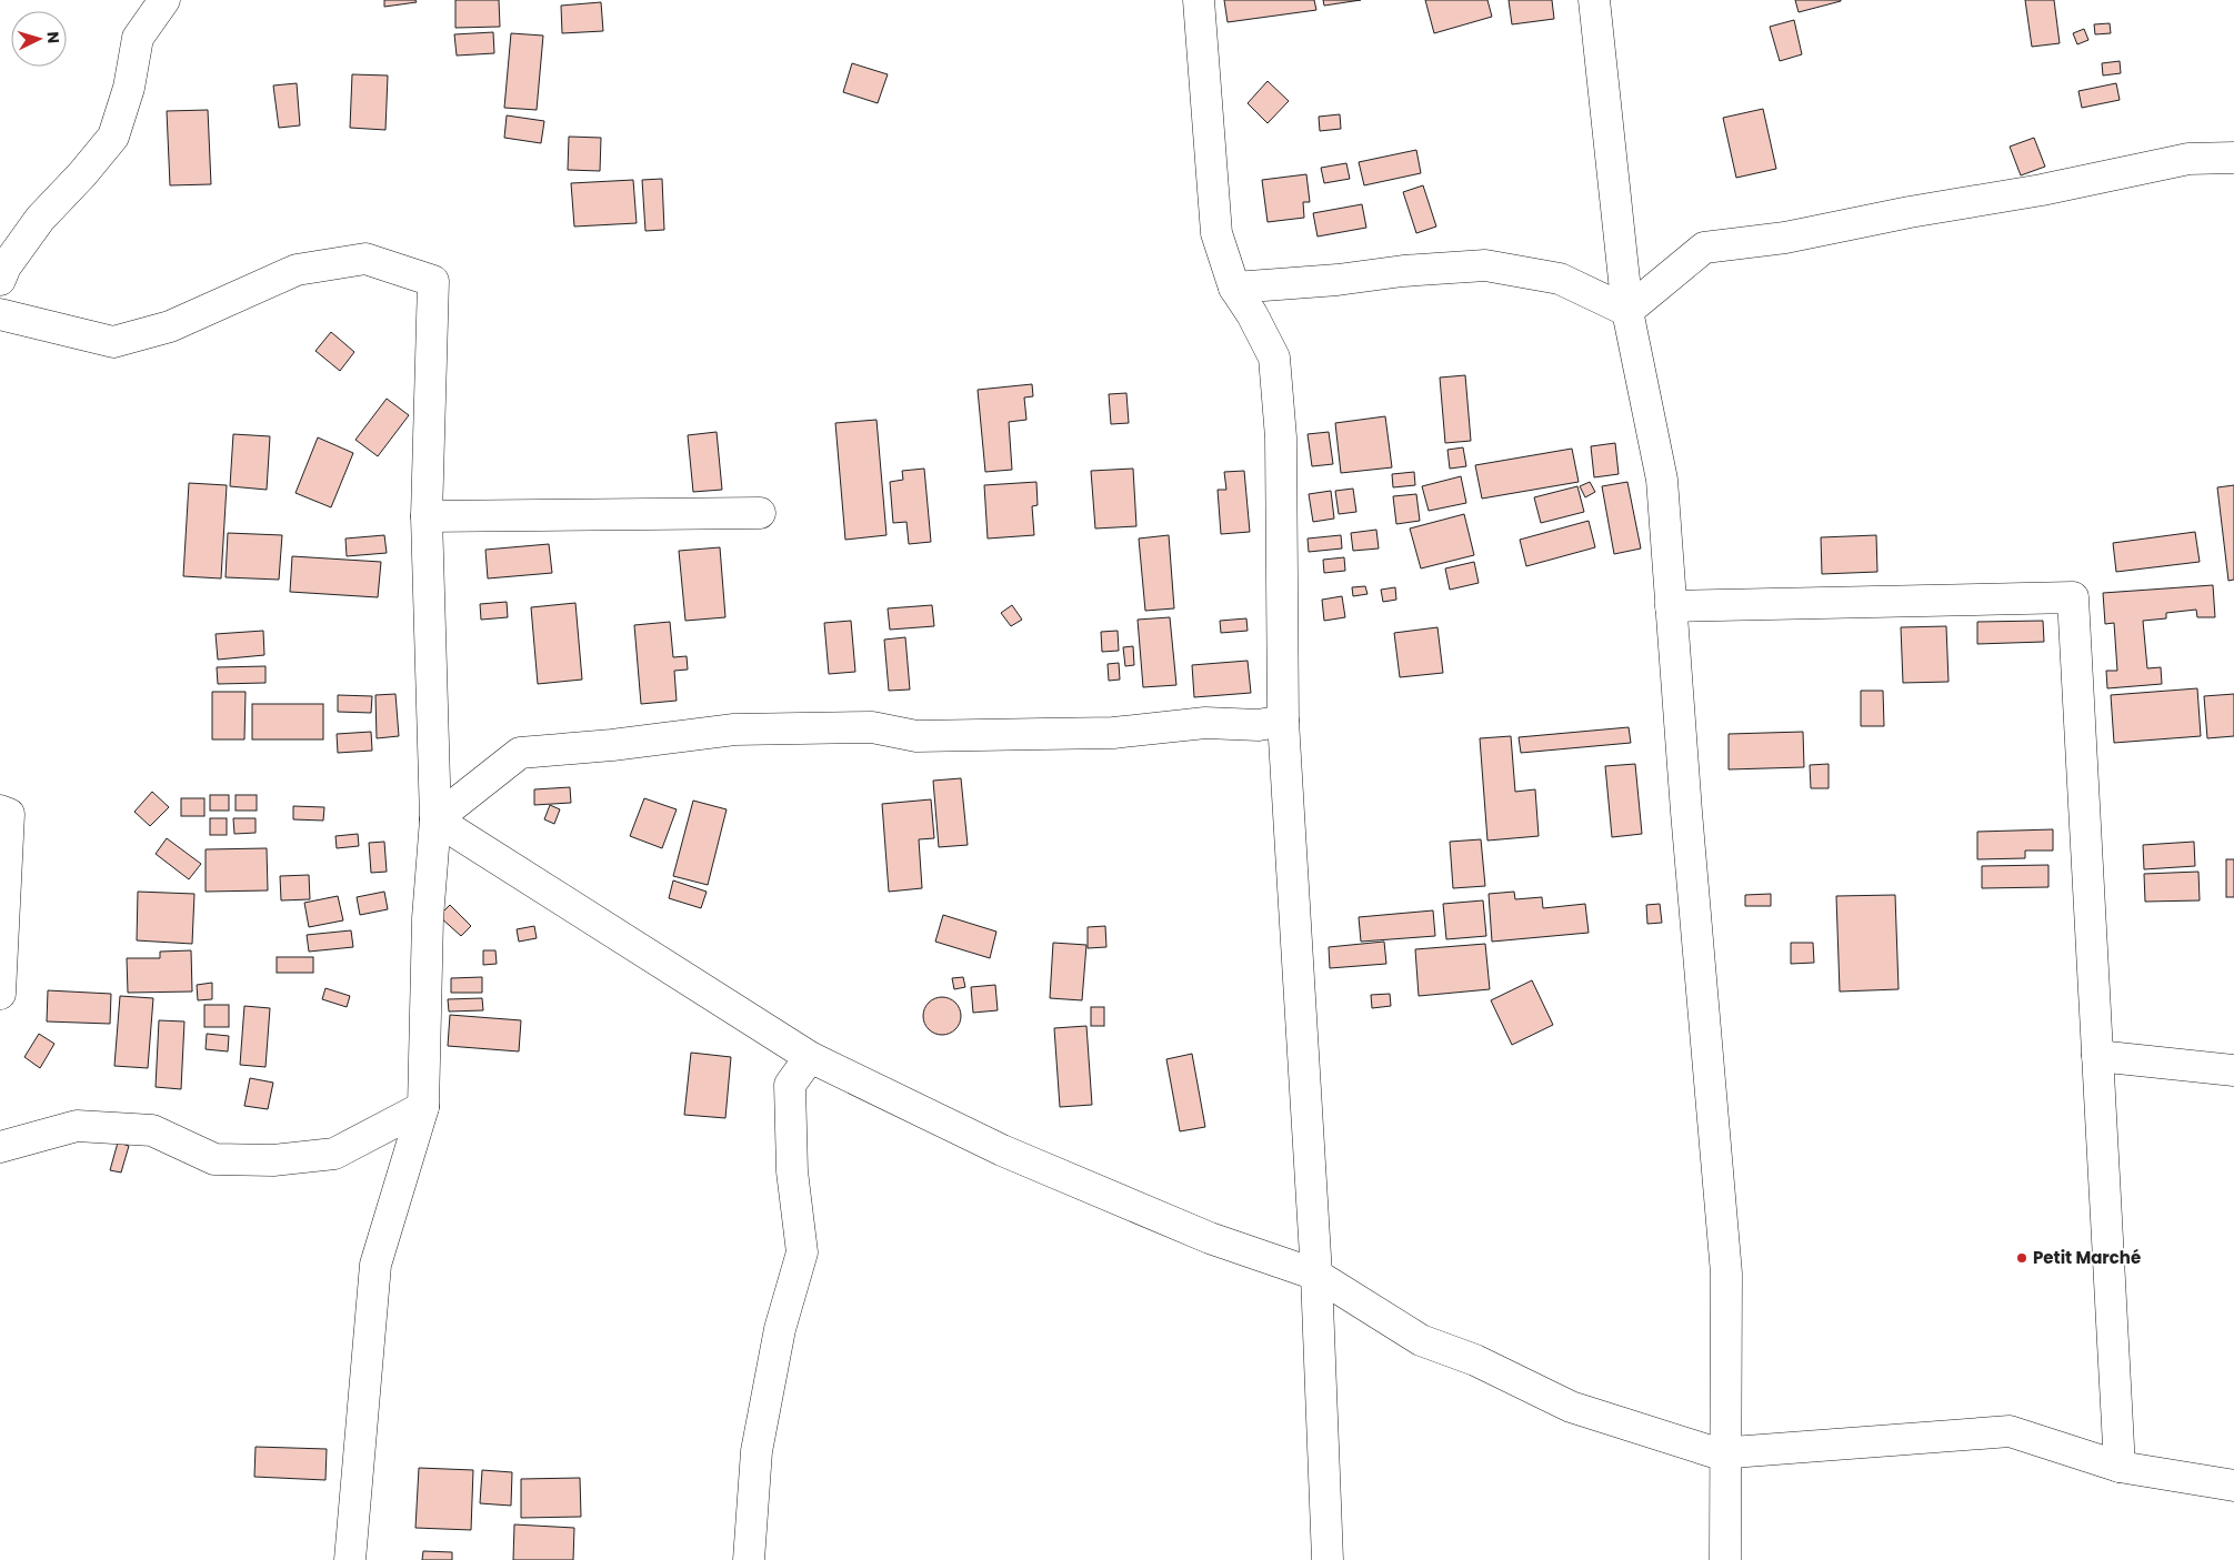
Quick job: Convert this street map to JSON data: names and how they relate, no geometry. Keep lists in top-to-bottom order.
{
  "places": ["Petit Marché"],
  "north": "right"
}
